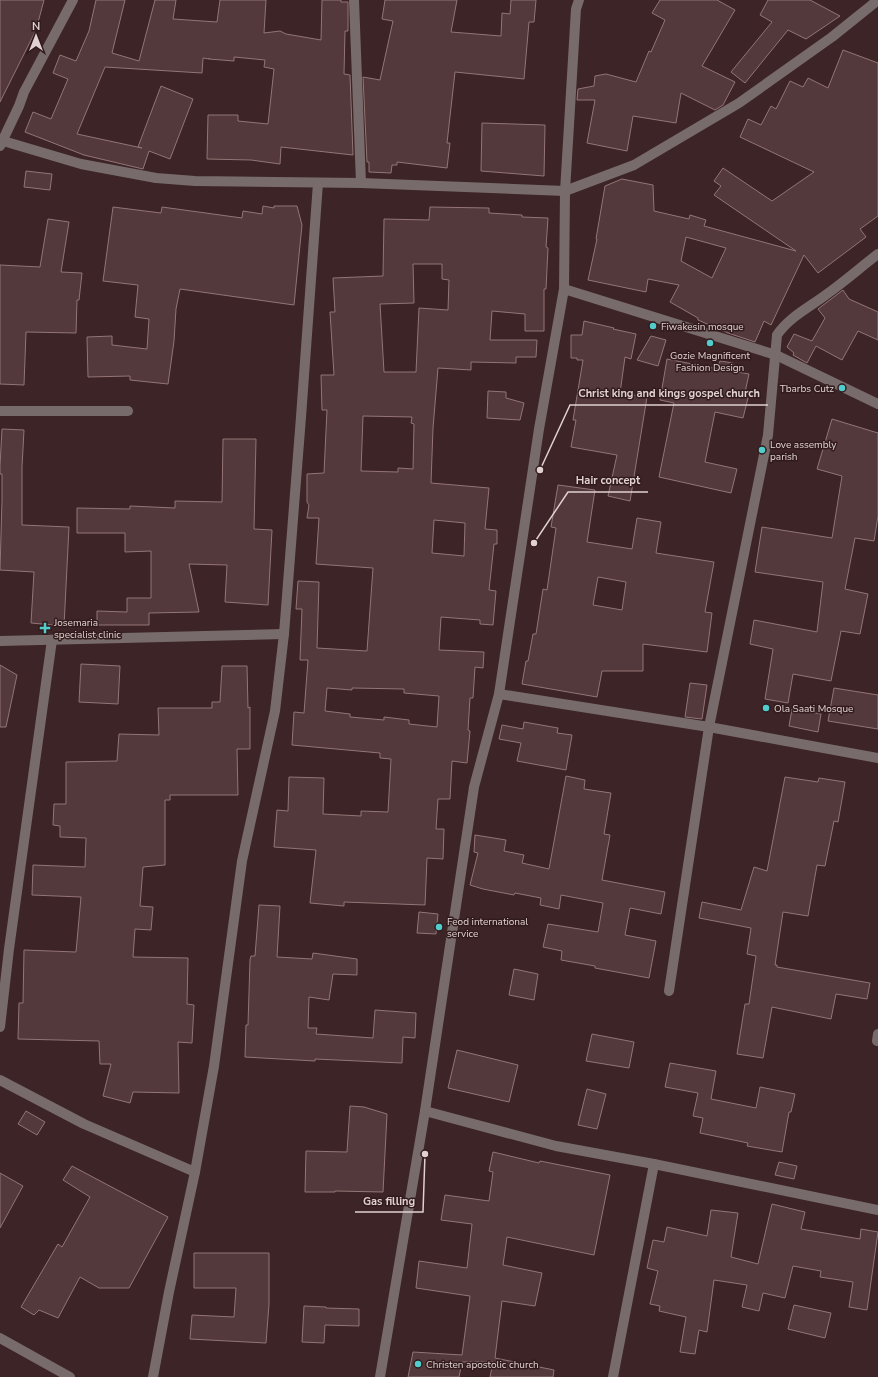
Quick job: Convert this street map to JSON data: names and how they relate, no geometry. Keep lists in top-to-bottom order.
{
  "places": {
    "other": [
      "Fiwakesin mosque",
      "Gozie Magnificent Fashion Design",
      "Tbarbs Cutz",
      "Love assembly parish",
      "Christ king and kings gospel church",
      "Hair concept",
      "Ola Saati Mosque",
      "Feod international service",
      "Gas filling",
      "Christen apostolic church"
    ],
    "health": ["Josemaria specialist clinic"]
  },
  "north": "top"
}
